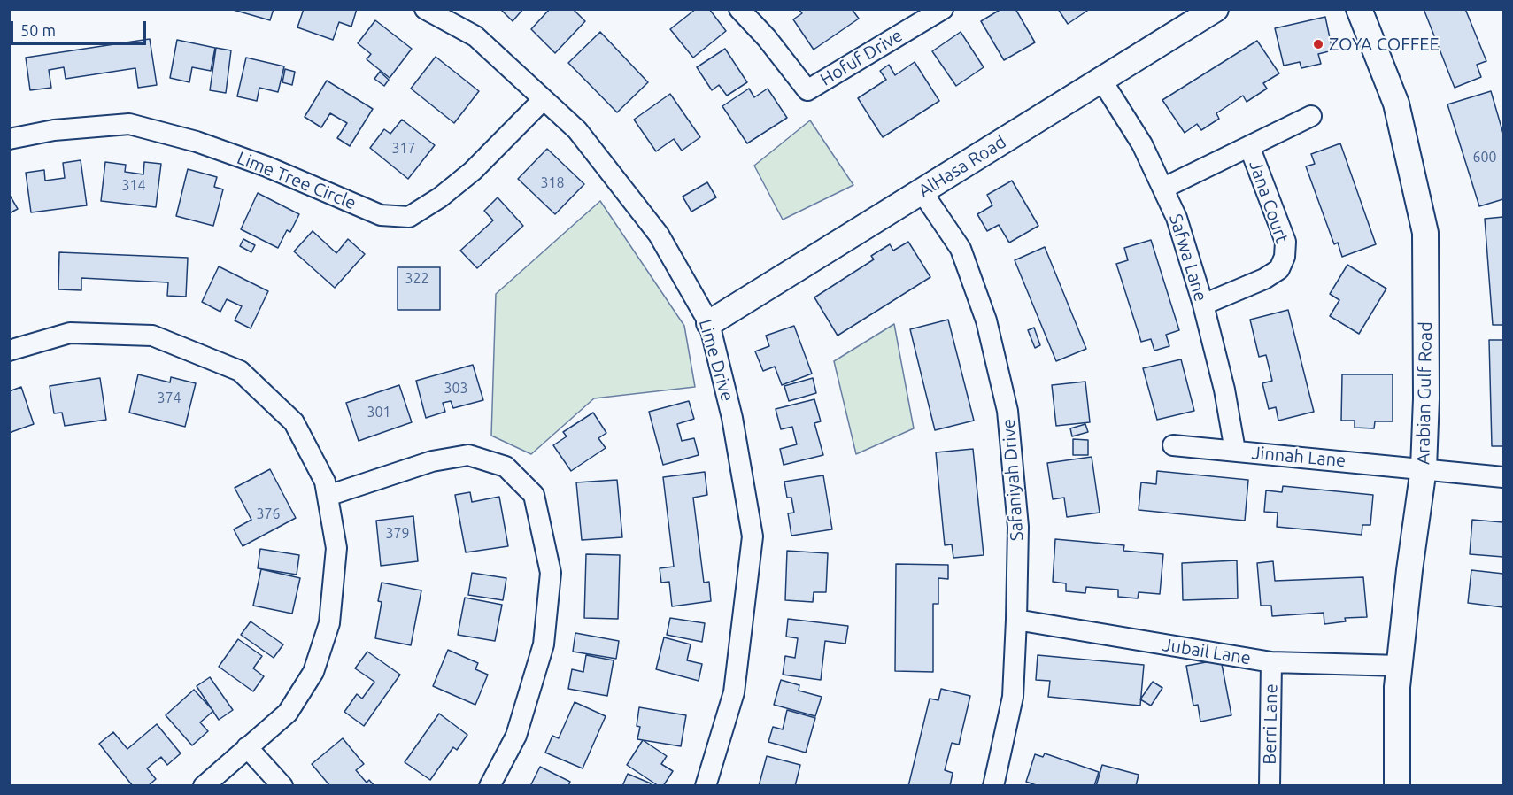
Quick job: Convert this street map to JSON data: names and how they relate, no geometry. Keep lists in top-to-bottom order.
{
  "streets": {
    "main road": ["AlHasa Road", "Arabian Gulf Road"],
    "street": [
      "Hofuf Drive",
      "Lime Tree Circle",
      "Jana Court",
      "Safwa Lane",
      "Lime Drive",
      "Jinnah Lane",
      "Safaniyah Drive",
      "Jubail Lane",
      "Berri Lane"
    ]
  },
  "crossings": [
    ["AlHasa Road", "Safwa Lane"],
    ["AlHasa Road", "Lime Drive"],
    ["AlHasa Road", "Safaniyah Drive"],
    ["Lime Tree Circle", "Lime Drive"],
    ["Jana Court", "Safwa Lane"],
    ["Safwa Lane", "Jinnah Lane"],
    ["Arabian Gulf Road", "Jinnah Lane"],
    ["Arabian Gulf Road", "Jubail Lane"],
    ["Safaniyah Drive", "Jubail Lane"],
    ["Jubail Lane", "Berri Lane"]
  ],
  "places": ["ZOYA COFFEE"],
  "house_numbers": [
    "317",
    "600",
    "318",
    "314",
    "322",
    "303",
    "374",
    "301",
    "376",
    "379"
  ],
  "scale_bar": "50 m"
}
